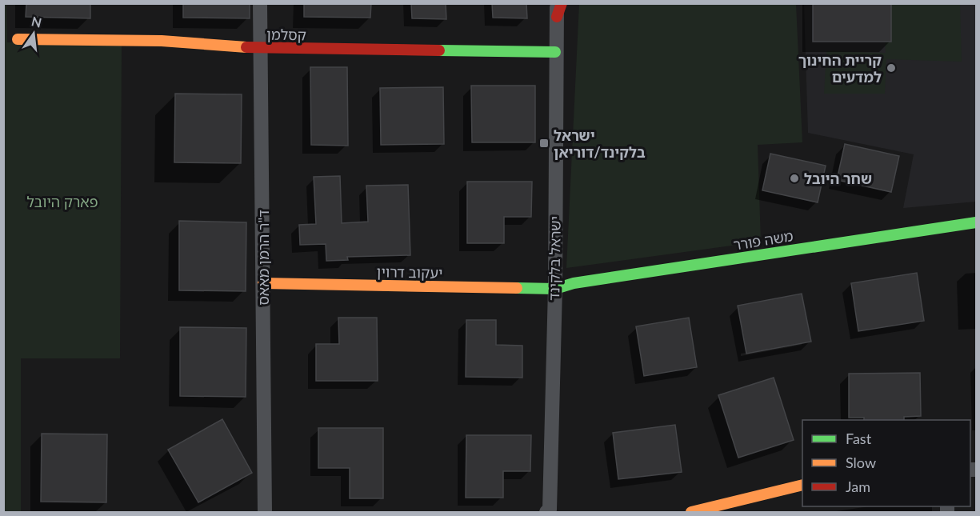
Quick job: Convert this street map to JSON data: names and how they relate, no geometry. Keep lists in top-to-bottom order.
{
  "streets": {
    "street": [
      "קסלמן",
      "משה פורר",
      "ד\"ר הרמן מאאס",
      "ישראל בלקינד",
      "יעקוב דרוין"
    ]
  },
  "crossings": [
    ["קסלמן", "ד\"ר הרמן מאאס"],
    ["קסלמן", "ישראל בלקינד"],
    ["משה פורר", "ישראל בלקינד"],
    ["משה פורר", "יעקוב דרוין"],
    ["ד\"ר הרמן מאאס", "יעקוב דרוין"],
    ["ישראל בלקינד", "יעקוב דרוין"]
  ],
  "parks": ["פארק היובל"],
  "places": {
    "other": ["קריית החינוך למדעים", "שחר היובל"],
    "transit": ["ישראל בלקינד/דוריאן"]
  },
  "legend": ["Fast", "Slow", "Jam"],
  "north": "top"
}
